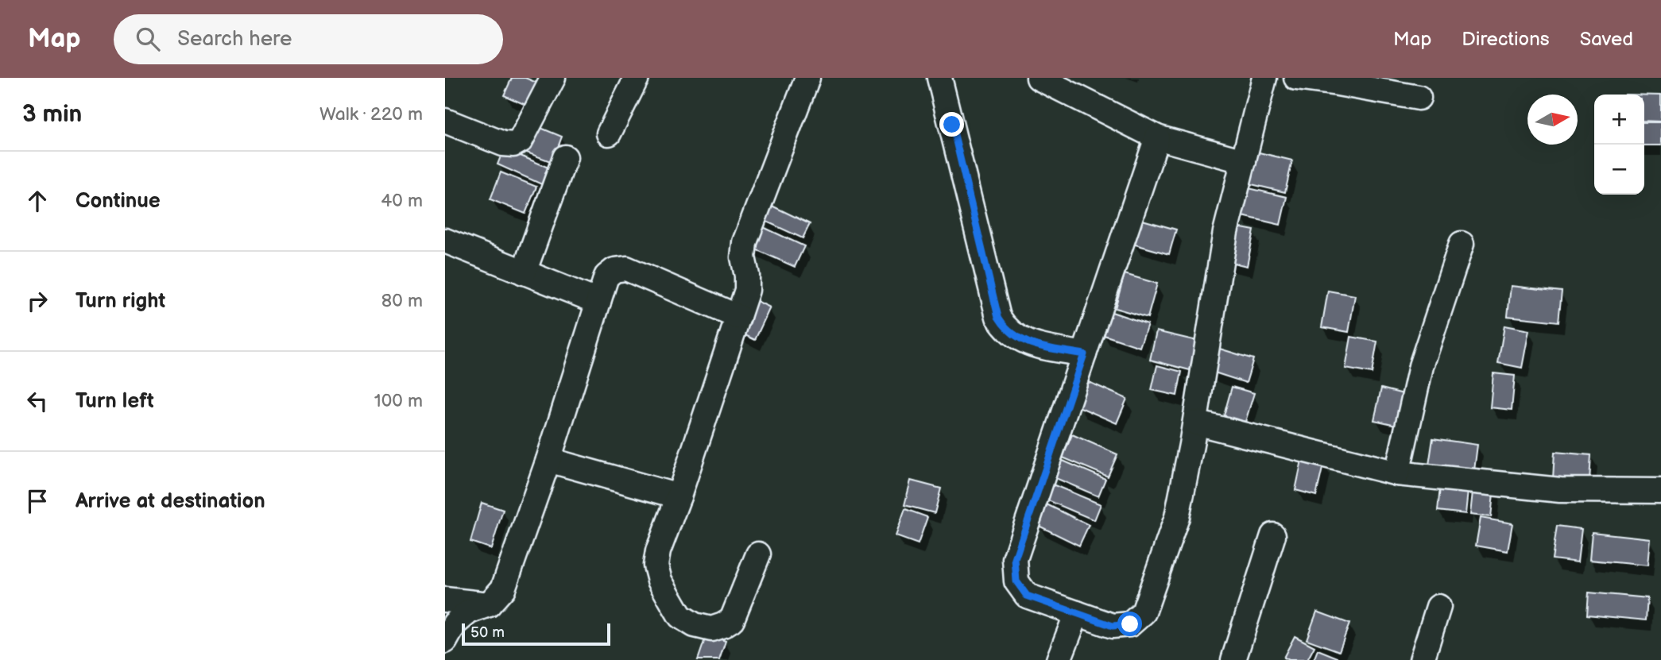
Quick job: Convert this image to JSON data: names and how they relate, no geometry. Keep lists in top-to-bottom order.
{
  "scale_bar": "50 m",
  "north": "right",
  "page": {
    "header": "Map",
    "search": "Search here",
    "nav": ["Map", "Directions", "Saved"],
    "heading": ["3 min", "Walk · 220 m"],
    "map_buttons": ["+", "−"],
    "list": [
      ["Continue", "40 m"],
      ["Turn right", "80 m"],
      ["Turn left", "100 m"],
      "Arrive at destination"
    ],
    "scale": "50 m"
  }
}
